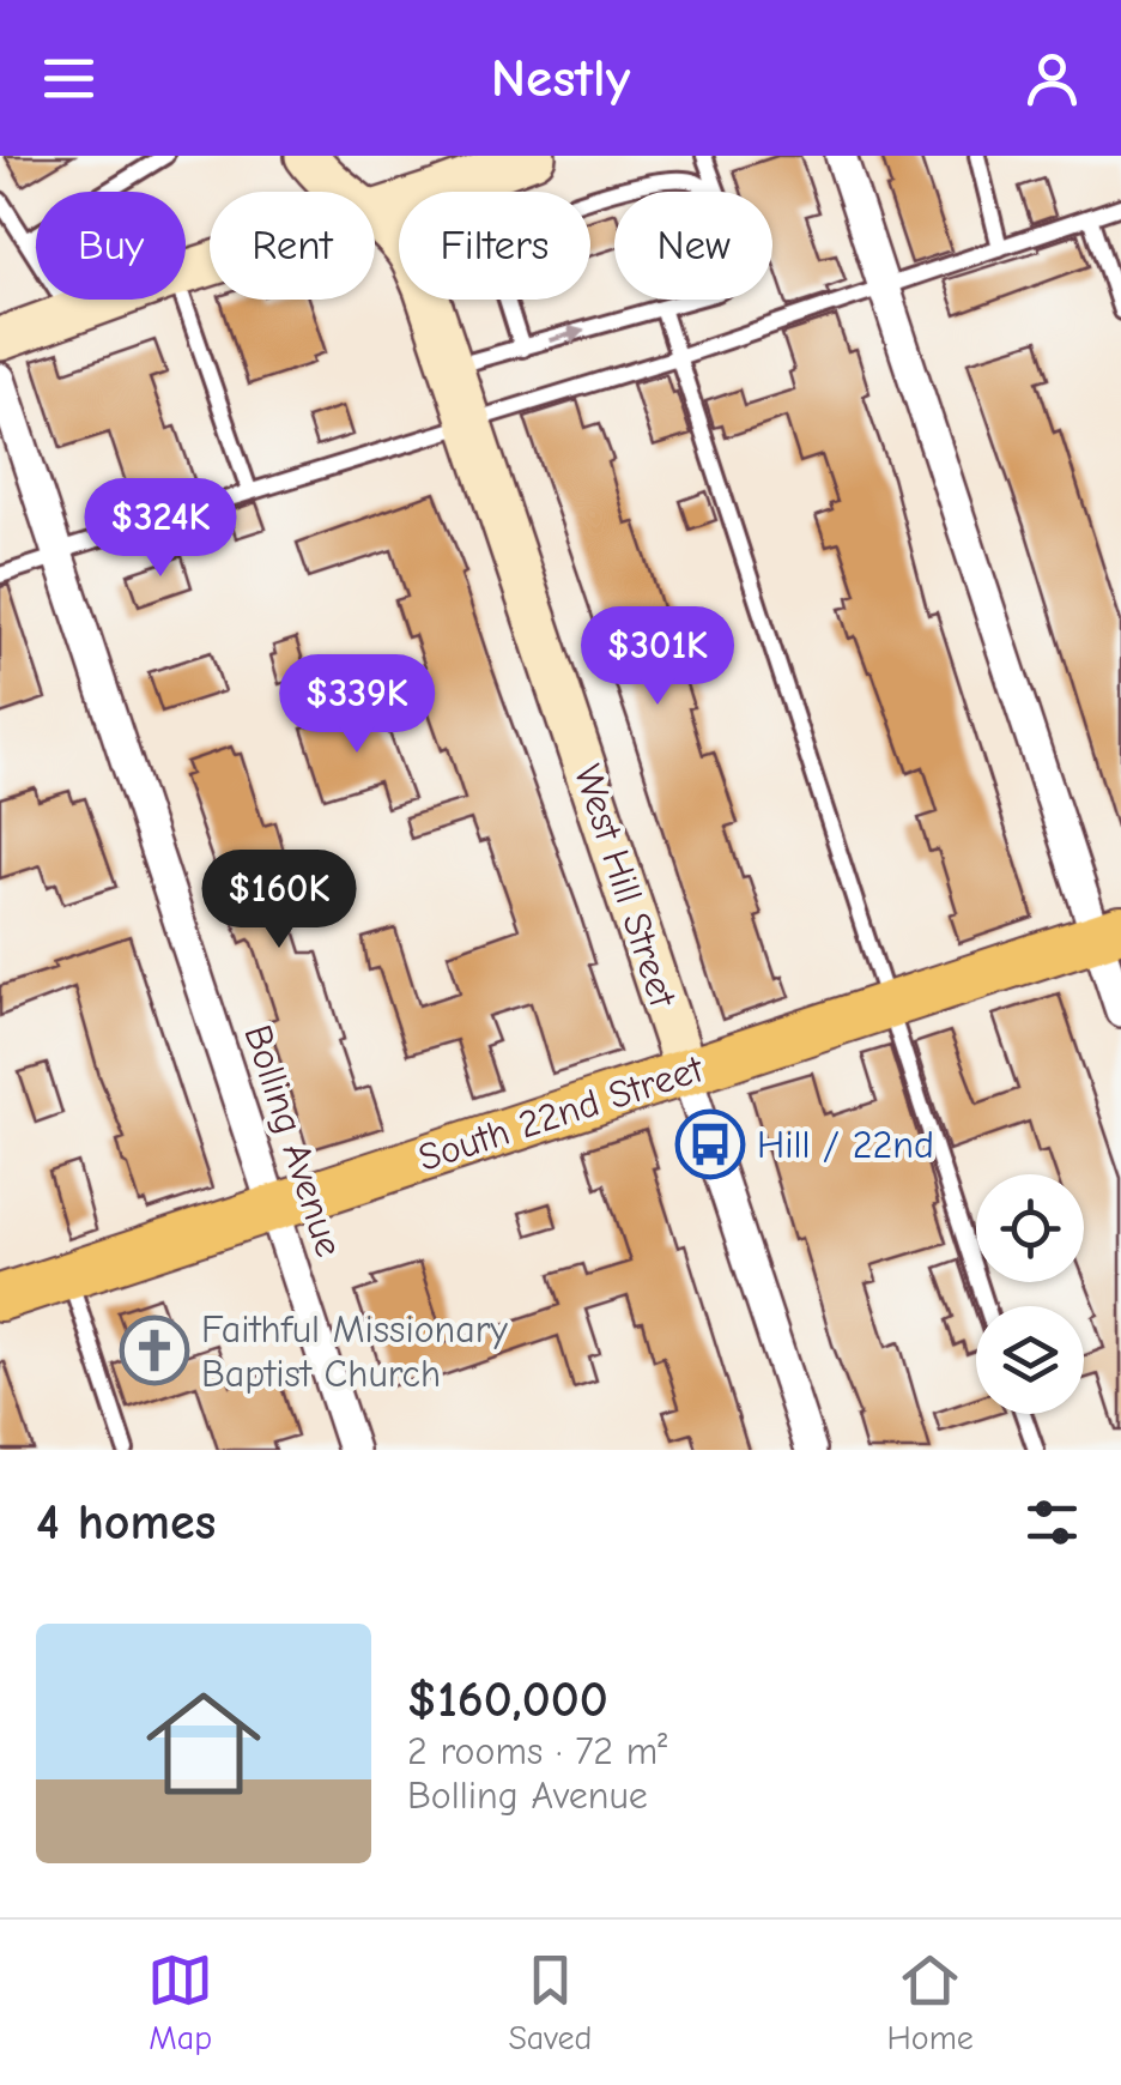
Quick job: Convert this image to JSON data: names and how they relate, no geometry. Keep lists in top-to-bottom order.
{
  "streets": {
    "main road": ["South 22nd Street"],
    "street": ["West Hill Street", "Bolling Avenue"]
  },
  "crossings": [
    ["West Hill Street", "South 22nd Street"],
    ["South 22nd Street", "Bolling Avenue"]
  ],
  "places": {
    "bus stop": ["Hill / 22nd"],
    "church": ["Faithful Missionary Baptist Church"]
  },
  "page": {
    "header": "Nestly",
    "chip": [
      "Buy",
      "Rent",
      "Filters",
      "New"
    ],
    "price": [
      "$324K",
      "$301K",
      "$339K",
      "$160K"
    ],
    "heading": "4 homes",
    "list": [
      {
        "name": "$160,000",
        "note": "2 rooms · 72 m² · Bolling Avenue"
      }
    ],
    "tabs": ["Map", "Saved", "Home"]
  }
}
